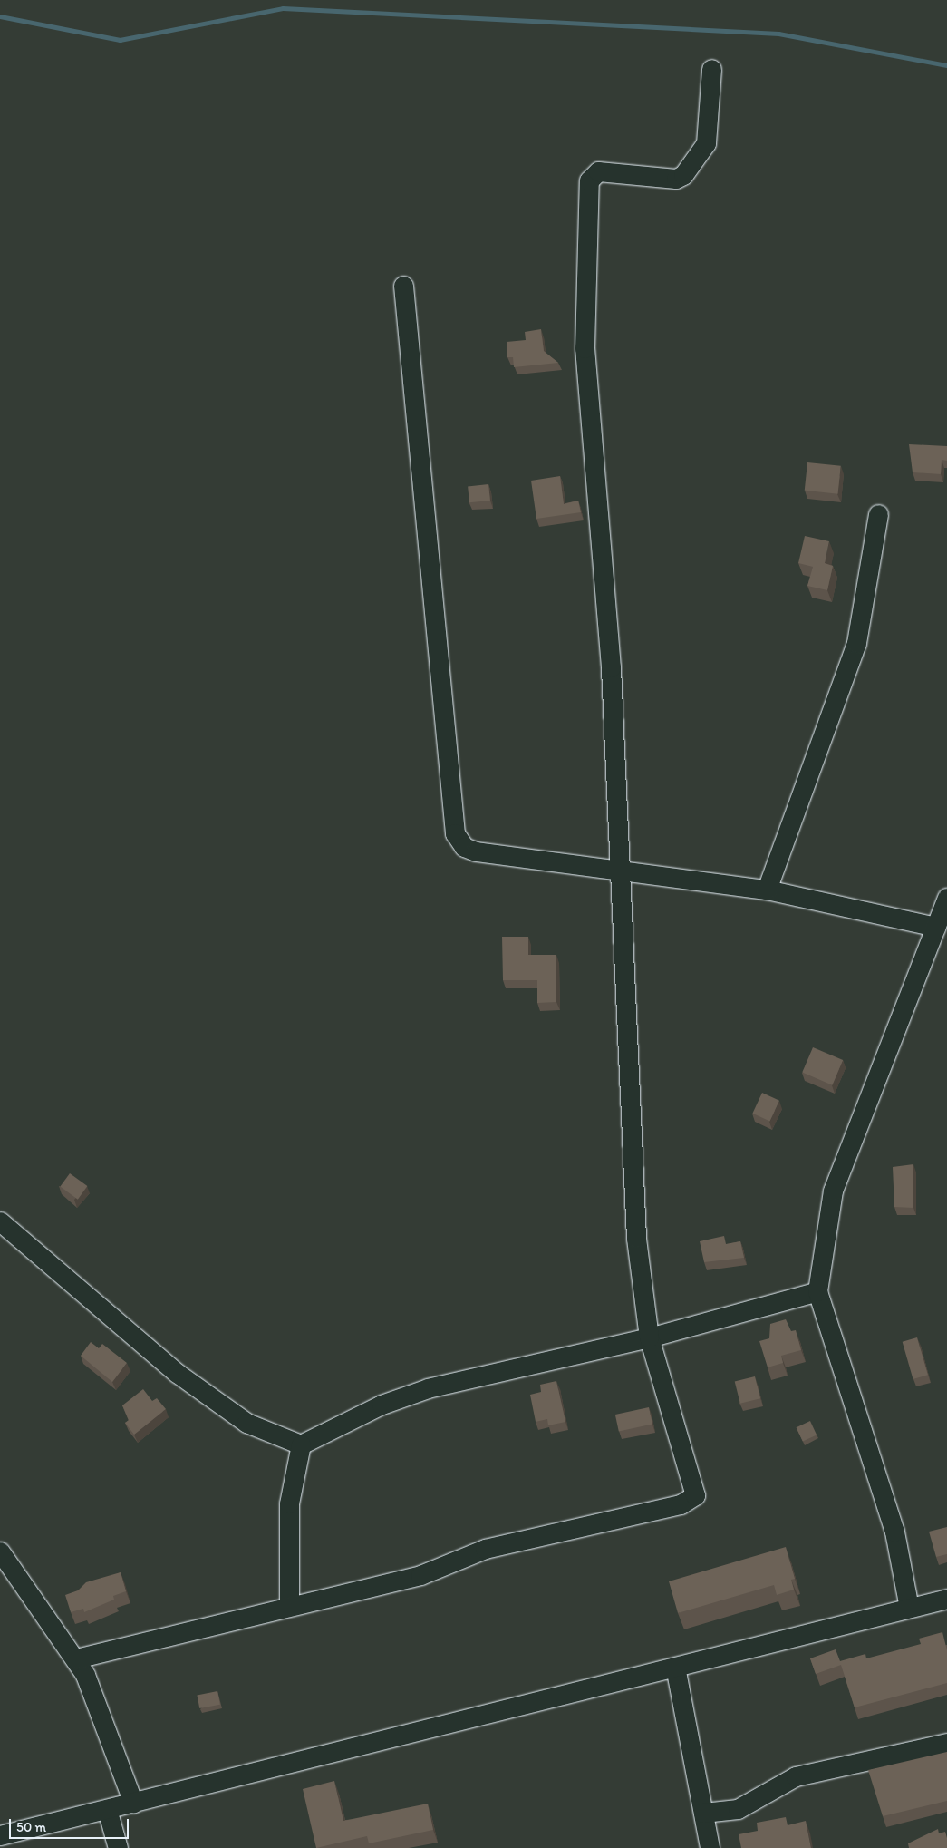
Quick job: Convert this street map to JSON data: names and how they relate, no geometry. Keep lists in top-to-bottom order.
{
  "scale_bar": "50 m"
}
